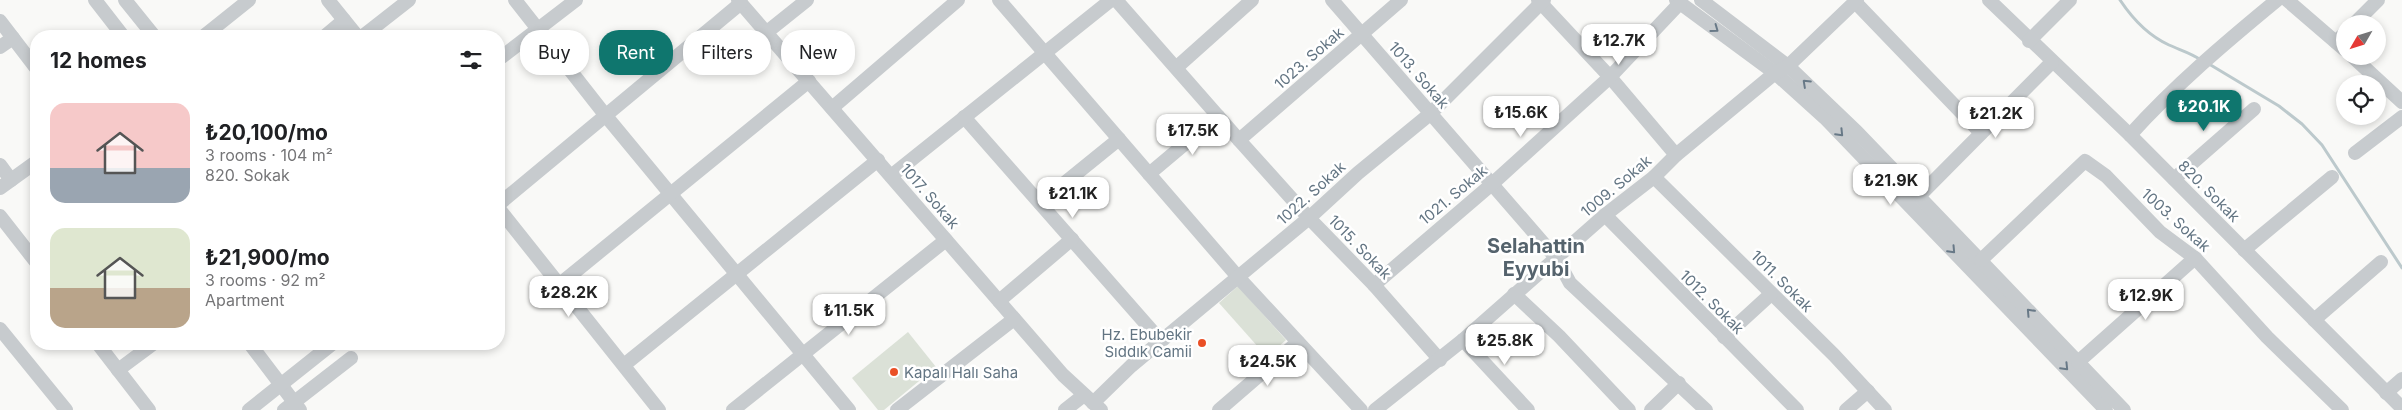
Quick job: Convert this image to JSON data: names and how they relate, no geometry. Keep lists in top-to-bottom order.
{
  "streets": {
    "street": [
      "1023. Sokak",
      "1013. Sokak",
      "1009. Sokak",
      "820. Sokak",
      "1022. Sokak",
      "1021. Sokak",
      "1017. Sokak",
      "1003. Sokak",
      "1015. Sokak",
      "1011. Sokak",
      "1012. Sokak"
    ]
  },
  "crossings": [
    ["1023. Sokak", "1013. Sokak"],
    ["1023. Sokak", "1015. Sokak"],
    ["1013. Sokak", "1009. Sokak"],
    ["1013. Sokak", "1022. Sokak"],
    ["1013. Sokak", "1021. Sokak"],
    ["1009. Sokak", "1015. Sokak"],
    ["1009. Sokak", "1011. Sokak"],
    ["1009. Sokak", "1012. Sokak"],
    ["1022. Sokak", "1017. Sokak"],
    ["1022. Sokak", "1015. Sokak"],
    ["1021. Sokak", "1015. Sokak"]
  ],
  "districts": ["Selahattin Eyyubi"],
  "places": ["Hz. Ebubekir Sıddık Camii", "Kapalı Halı Saha"],
  "north": "bottom left",
  "page": {
    "price": [
      "₺12.7K",
      "₺20.1K",
      "₺15.6K",
      "₺21.2K",
      "₺17.5K",
      "₺21.9K",
      "₺21.1K",
      "₺28.2K",
      "₺12.9K",
      "₺11.5K",
      "₺25.8K",
      "₺24.5K"
    ],
    "chip": [
      "Buy",
      "Rent",
      "Filters",
      "New"
    ],
    "heading": "12 homes",
    "list": [
      {
        "name": "₺20,100/mo",
        "note": "3 rooms · 104 m² · 820. Sokak"
      },
      {
        "name": "₺21,900/mo",
        "note": "3 rooms · 92 m² · Apartment"
      }
    ]
  }
}
